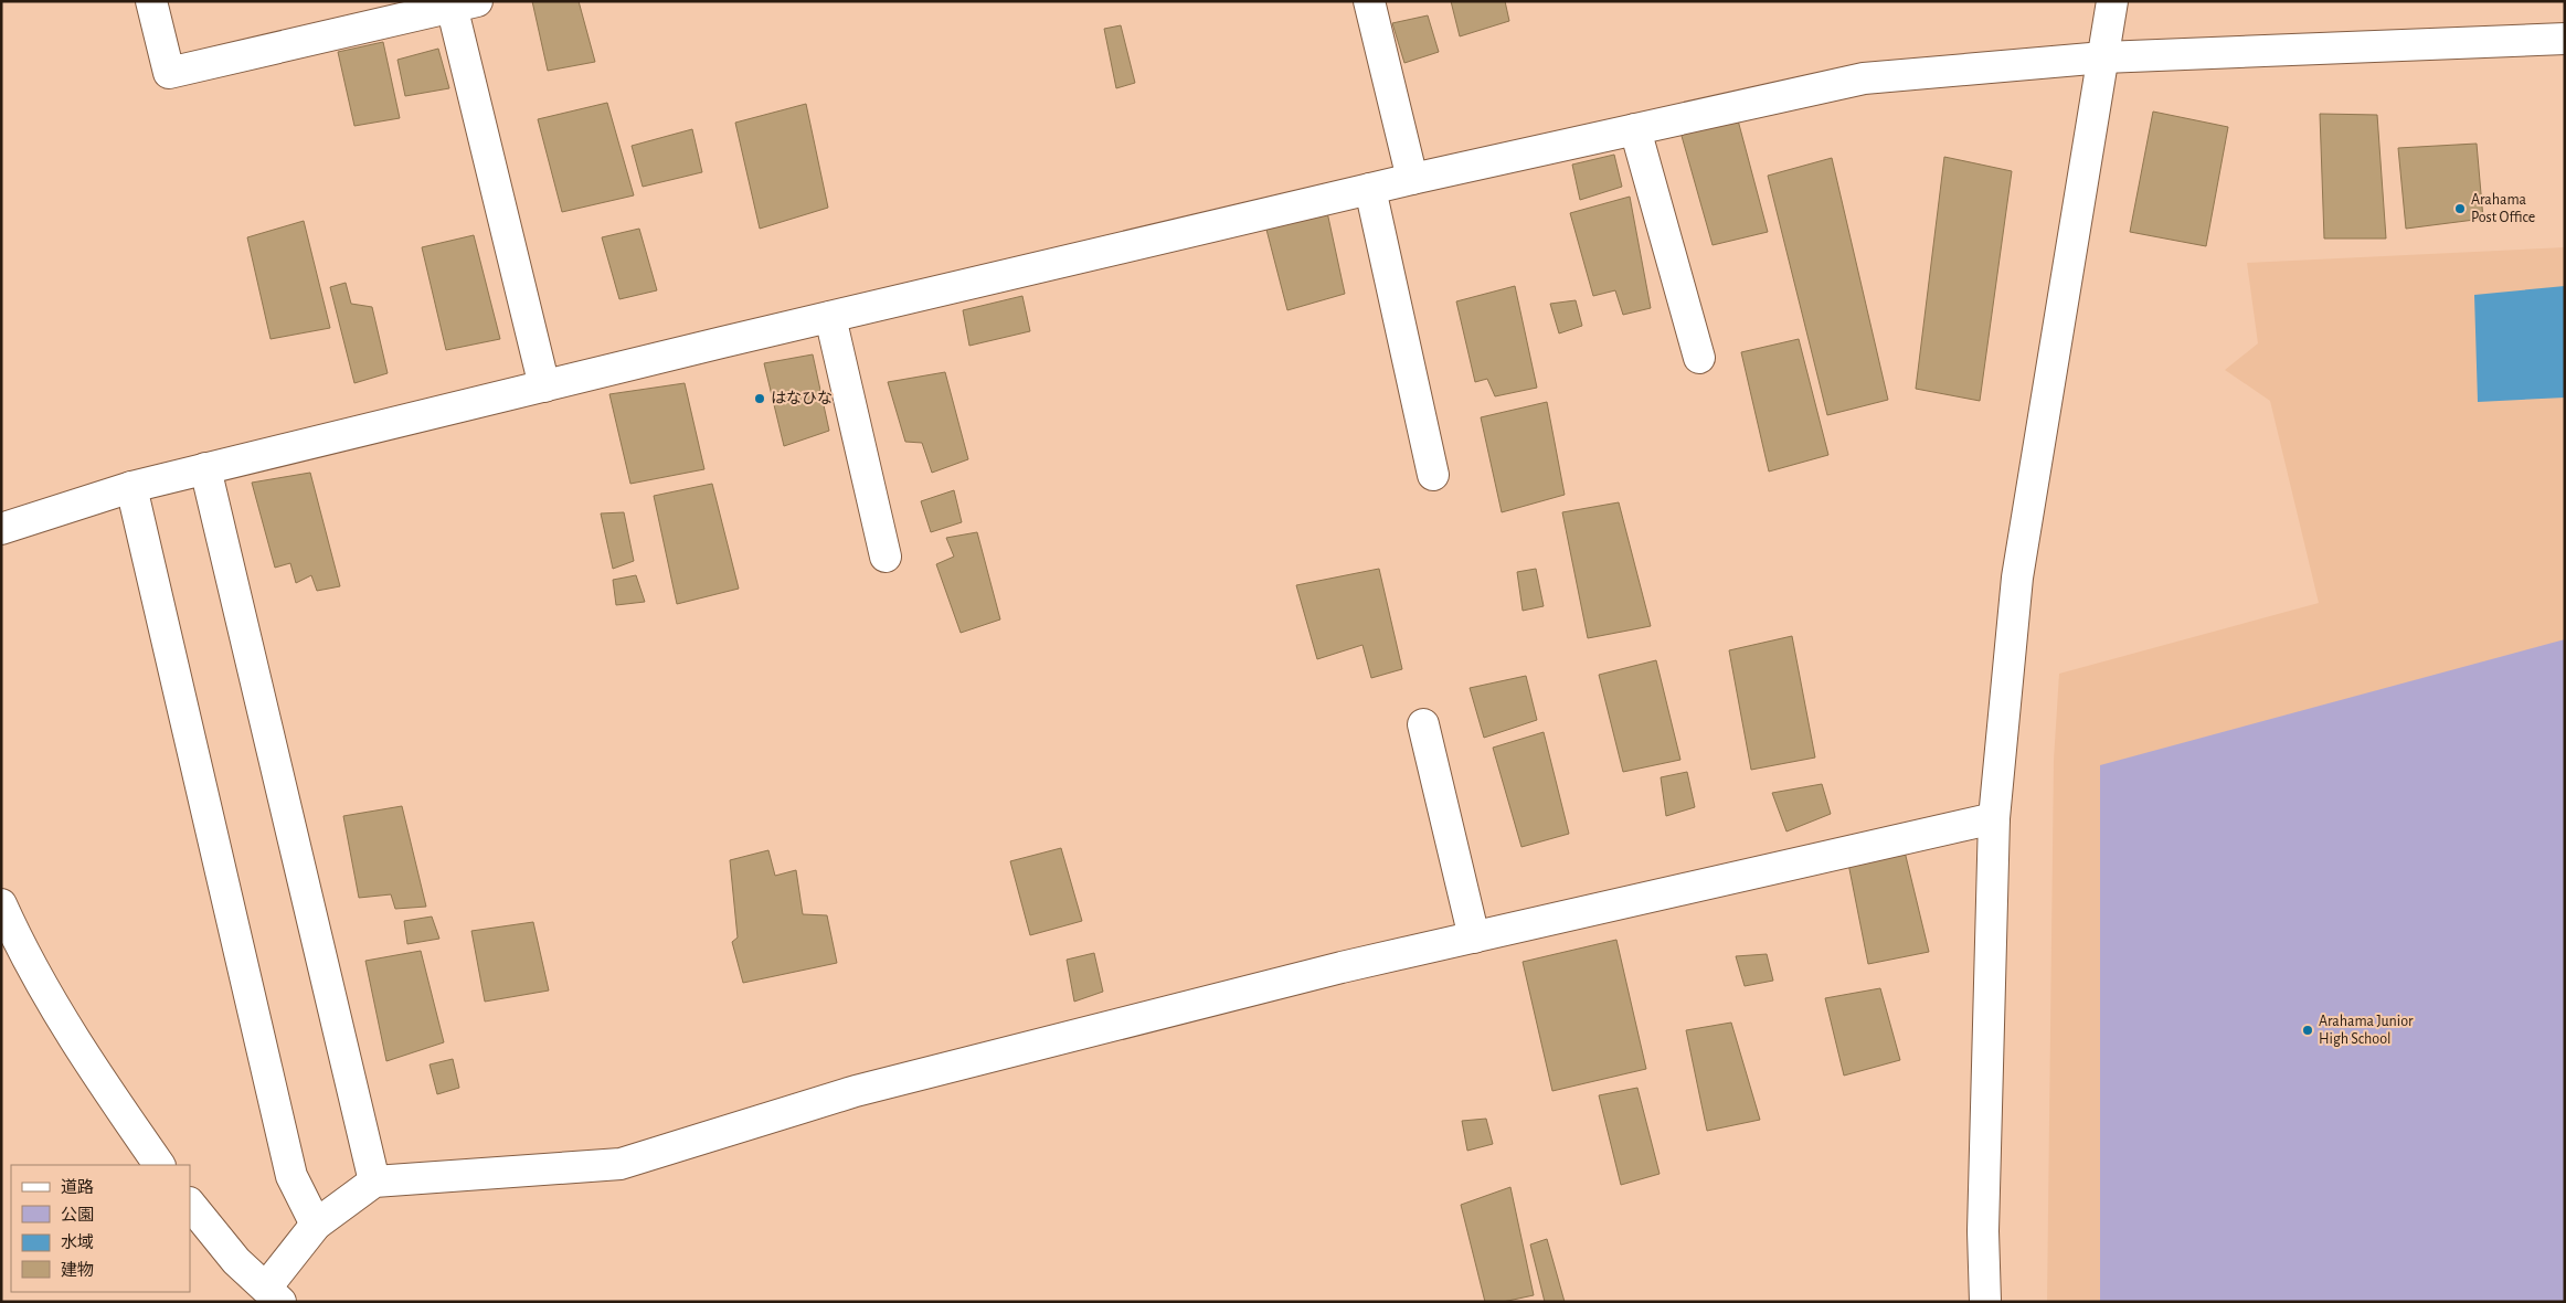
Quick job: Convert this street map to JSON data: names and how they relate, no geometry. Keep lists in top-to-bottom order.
{
  "places": ["Arahama Post Office", "はなひな", "Arahama Junior High School"],
  "legend": [
    "道路",
    "公園",
    "水域",
    "建物"
  ]
}
